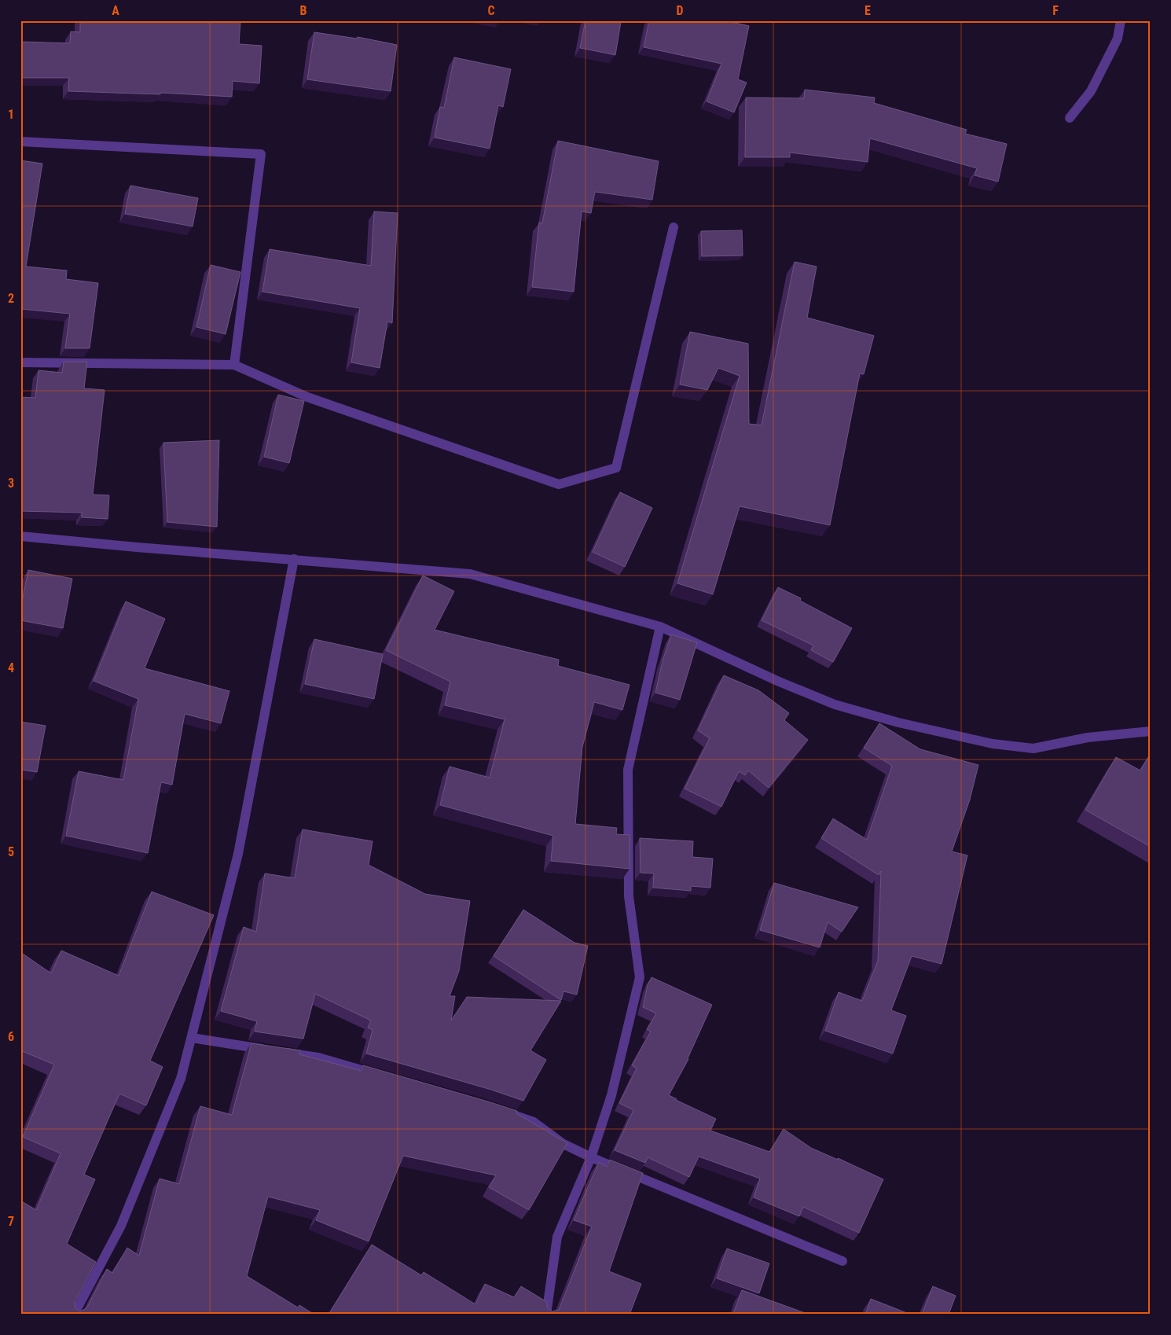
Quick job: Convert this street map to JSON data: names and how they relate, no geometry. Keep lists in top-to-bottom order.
{
  "grid": {
    "columns": [
      "A",
      "B",
      "C",
      "D",
      "E",
      "F"
    ],
    "rows": [
      "1",
      "2",
      "3",
      "4",
      "5",
      "6",
      "7"
    ]
  }
}
